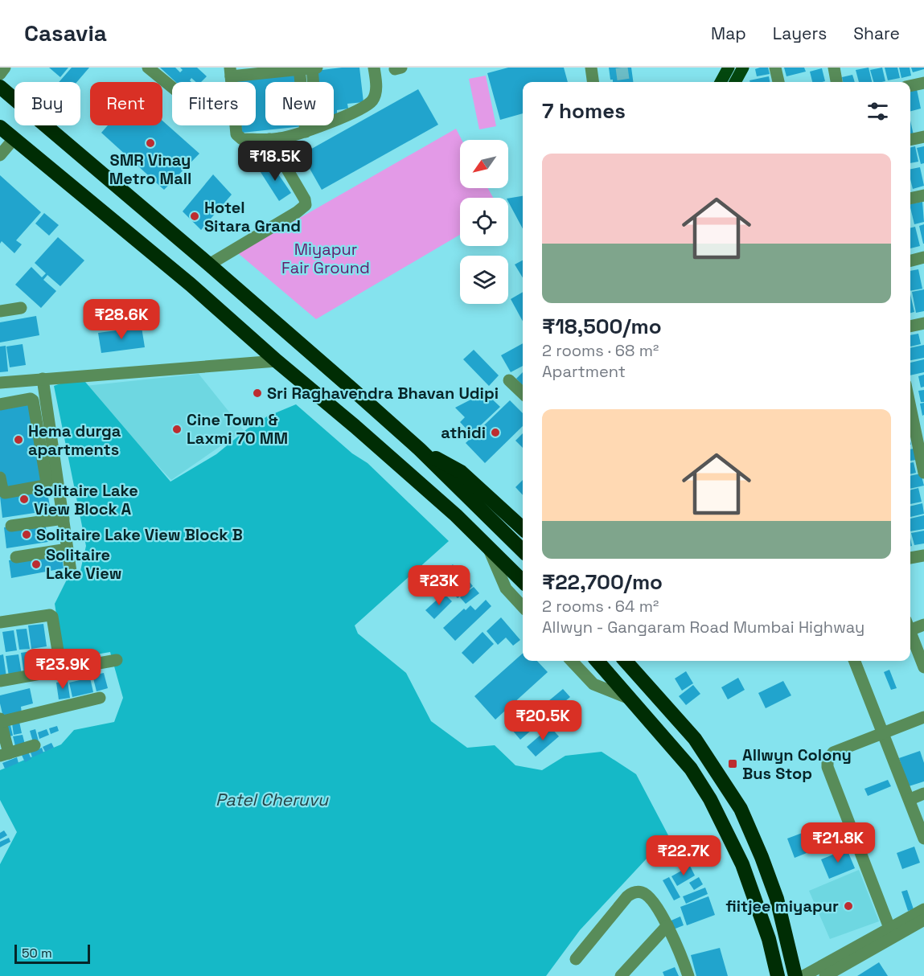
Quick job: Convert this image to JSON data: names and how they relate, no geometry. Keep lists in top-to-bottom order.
{
  "water": ["Patel Cheruvu"],
  "parks": ["Miyapur Fair Ground"],
  "places": {
    "other": [
      "SMR Vinay Metro Mall",
      "Hotel Sitara Grand",
      "Sri Raghavendra Bhavan Udipi",
      "Cine Town & Laxmi 70 MM",
      "athidi",
      "Hema durga apartments",
      "Solitaire Lake View Block A",
      "Solitaire Lake View Block B",
      "Solitaire Lake View",
      "fiitjee miyapur"
    ],
    "transit": ["Allwyn Colony Bus Stop"]
  },
  "scale_bar": "50 m",
  "north": "bottom left",
  "page": {
    "header": "Casavia",
    "nav": ["Map", "Layers", "Share"],
    "chip": [
      "Buy",
      "Rent",
      "Filters",
      "New"
    ],
    "heading": "7 homes",
    "list": [
      {
        "name": "₹18,500/mo",
        "note": "2 rooms · 68 m² · Apartment"
      },
      {
        "name": "₹22,700/mo",
        "note": "2 rooms · 64 m² · Allwyn - Gangaram Road Mumbai Highway"
      }
    ],
    "price": [
      "₹18.5K",
      "₹28.6K",
      "₹23K",
      "₹23.9K",
      "₹20.5K",
      "₹21.8K",
      "₹22.7K"
    ],
    "scale": "50 m"
  }
}
